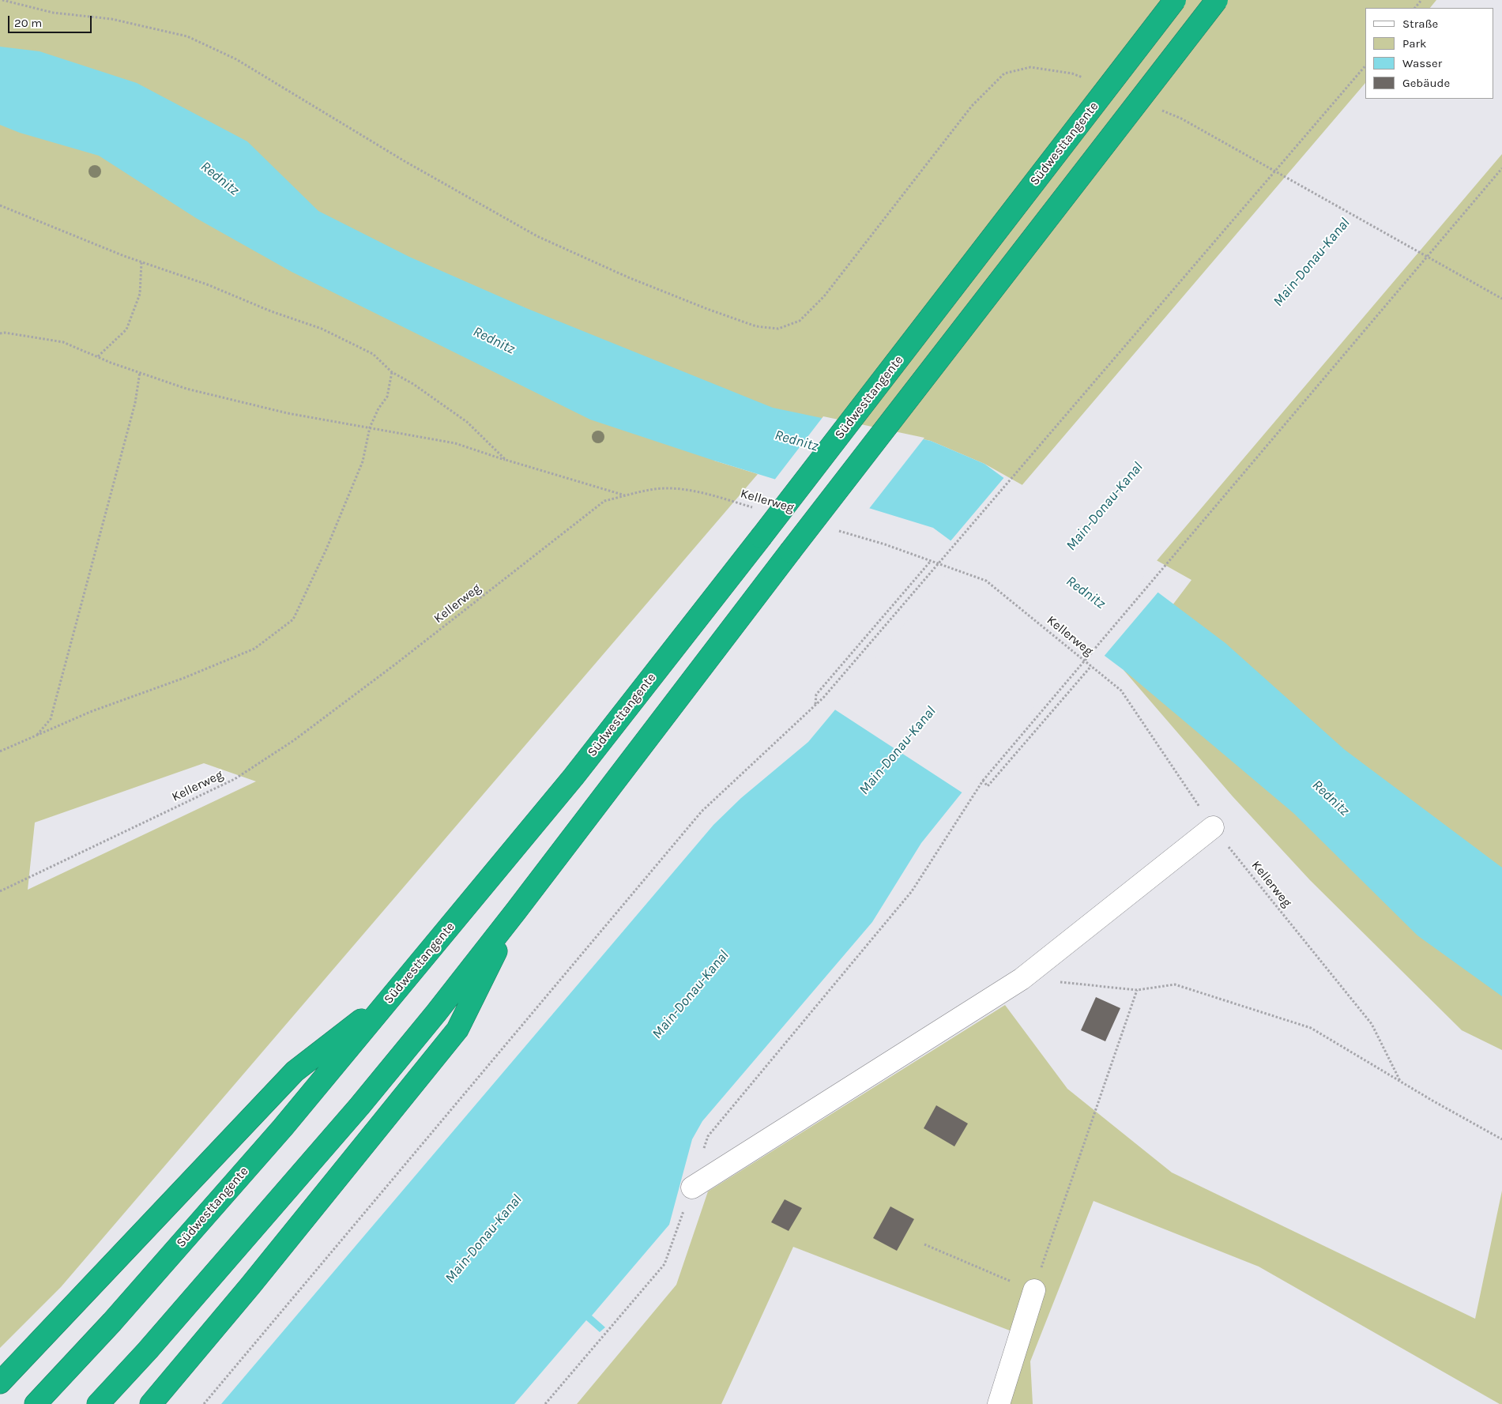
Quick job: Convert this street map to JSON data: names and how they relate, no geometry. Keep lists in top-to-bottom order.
{
  "streets": {
    "highway": ["Südwesttangente"],
    "path": ["Kellerweg"]
  },
  "water": ["Rednitz", "Main-Donau-Kanal"],
  "legend": [
    "Straße",
    "Park",
    "Wasser",
    "Gebäude"
  ],
  "scale_bar": "20 m"
}
